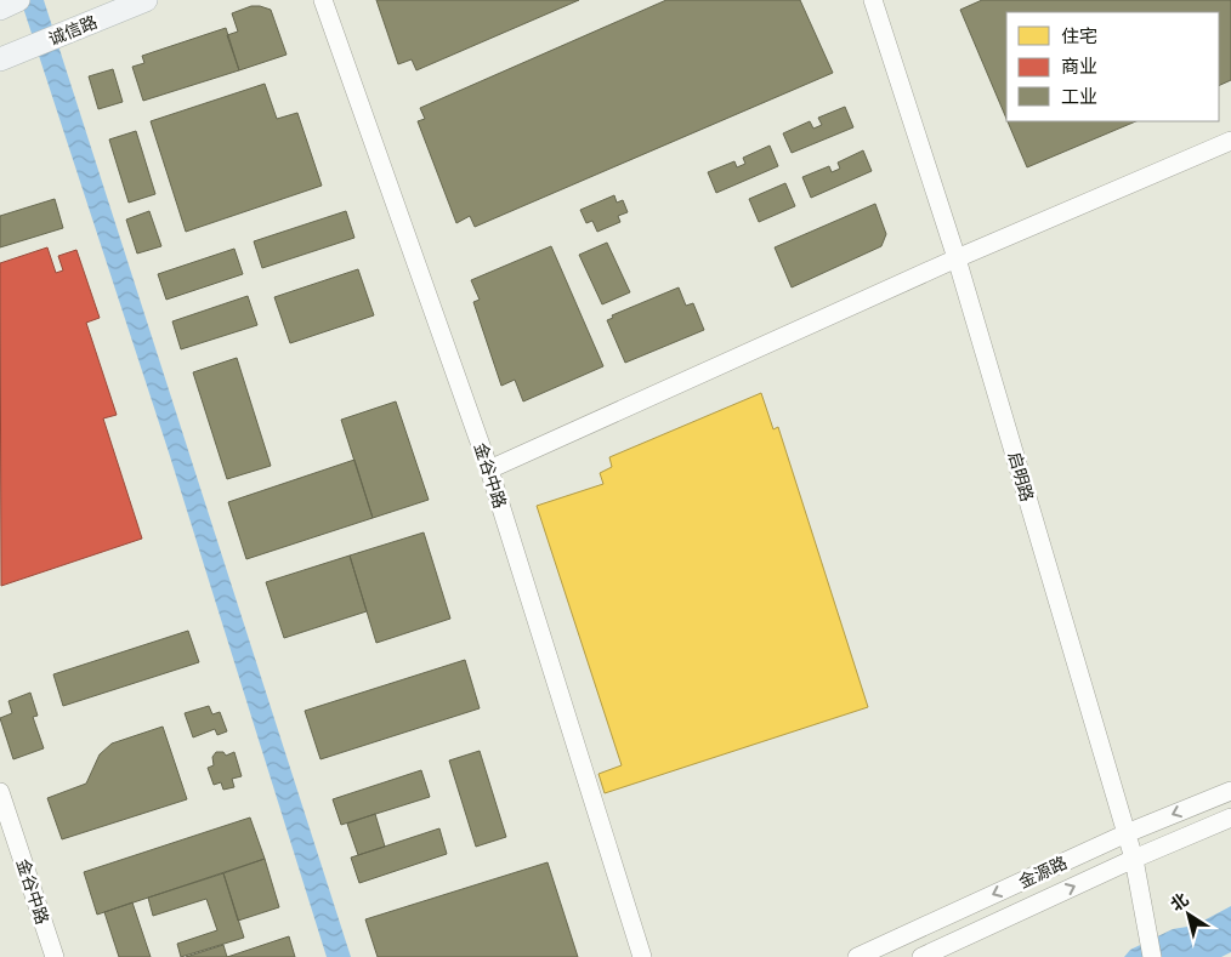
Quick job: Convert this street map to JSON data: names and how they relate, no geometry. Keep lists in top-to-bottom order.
{
  "streets": {
    "main road": ["诚信路"],
    "street": ["金谷中路", "启明路", "金源路"]
  },
  "crossings": [
    ["启明路", "金源路"]
  ],
  "legend": ["住宅", "商业", "工业"],
  "north": "top left"
}
